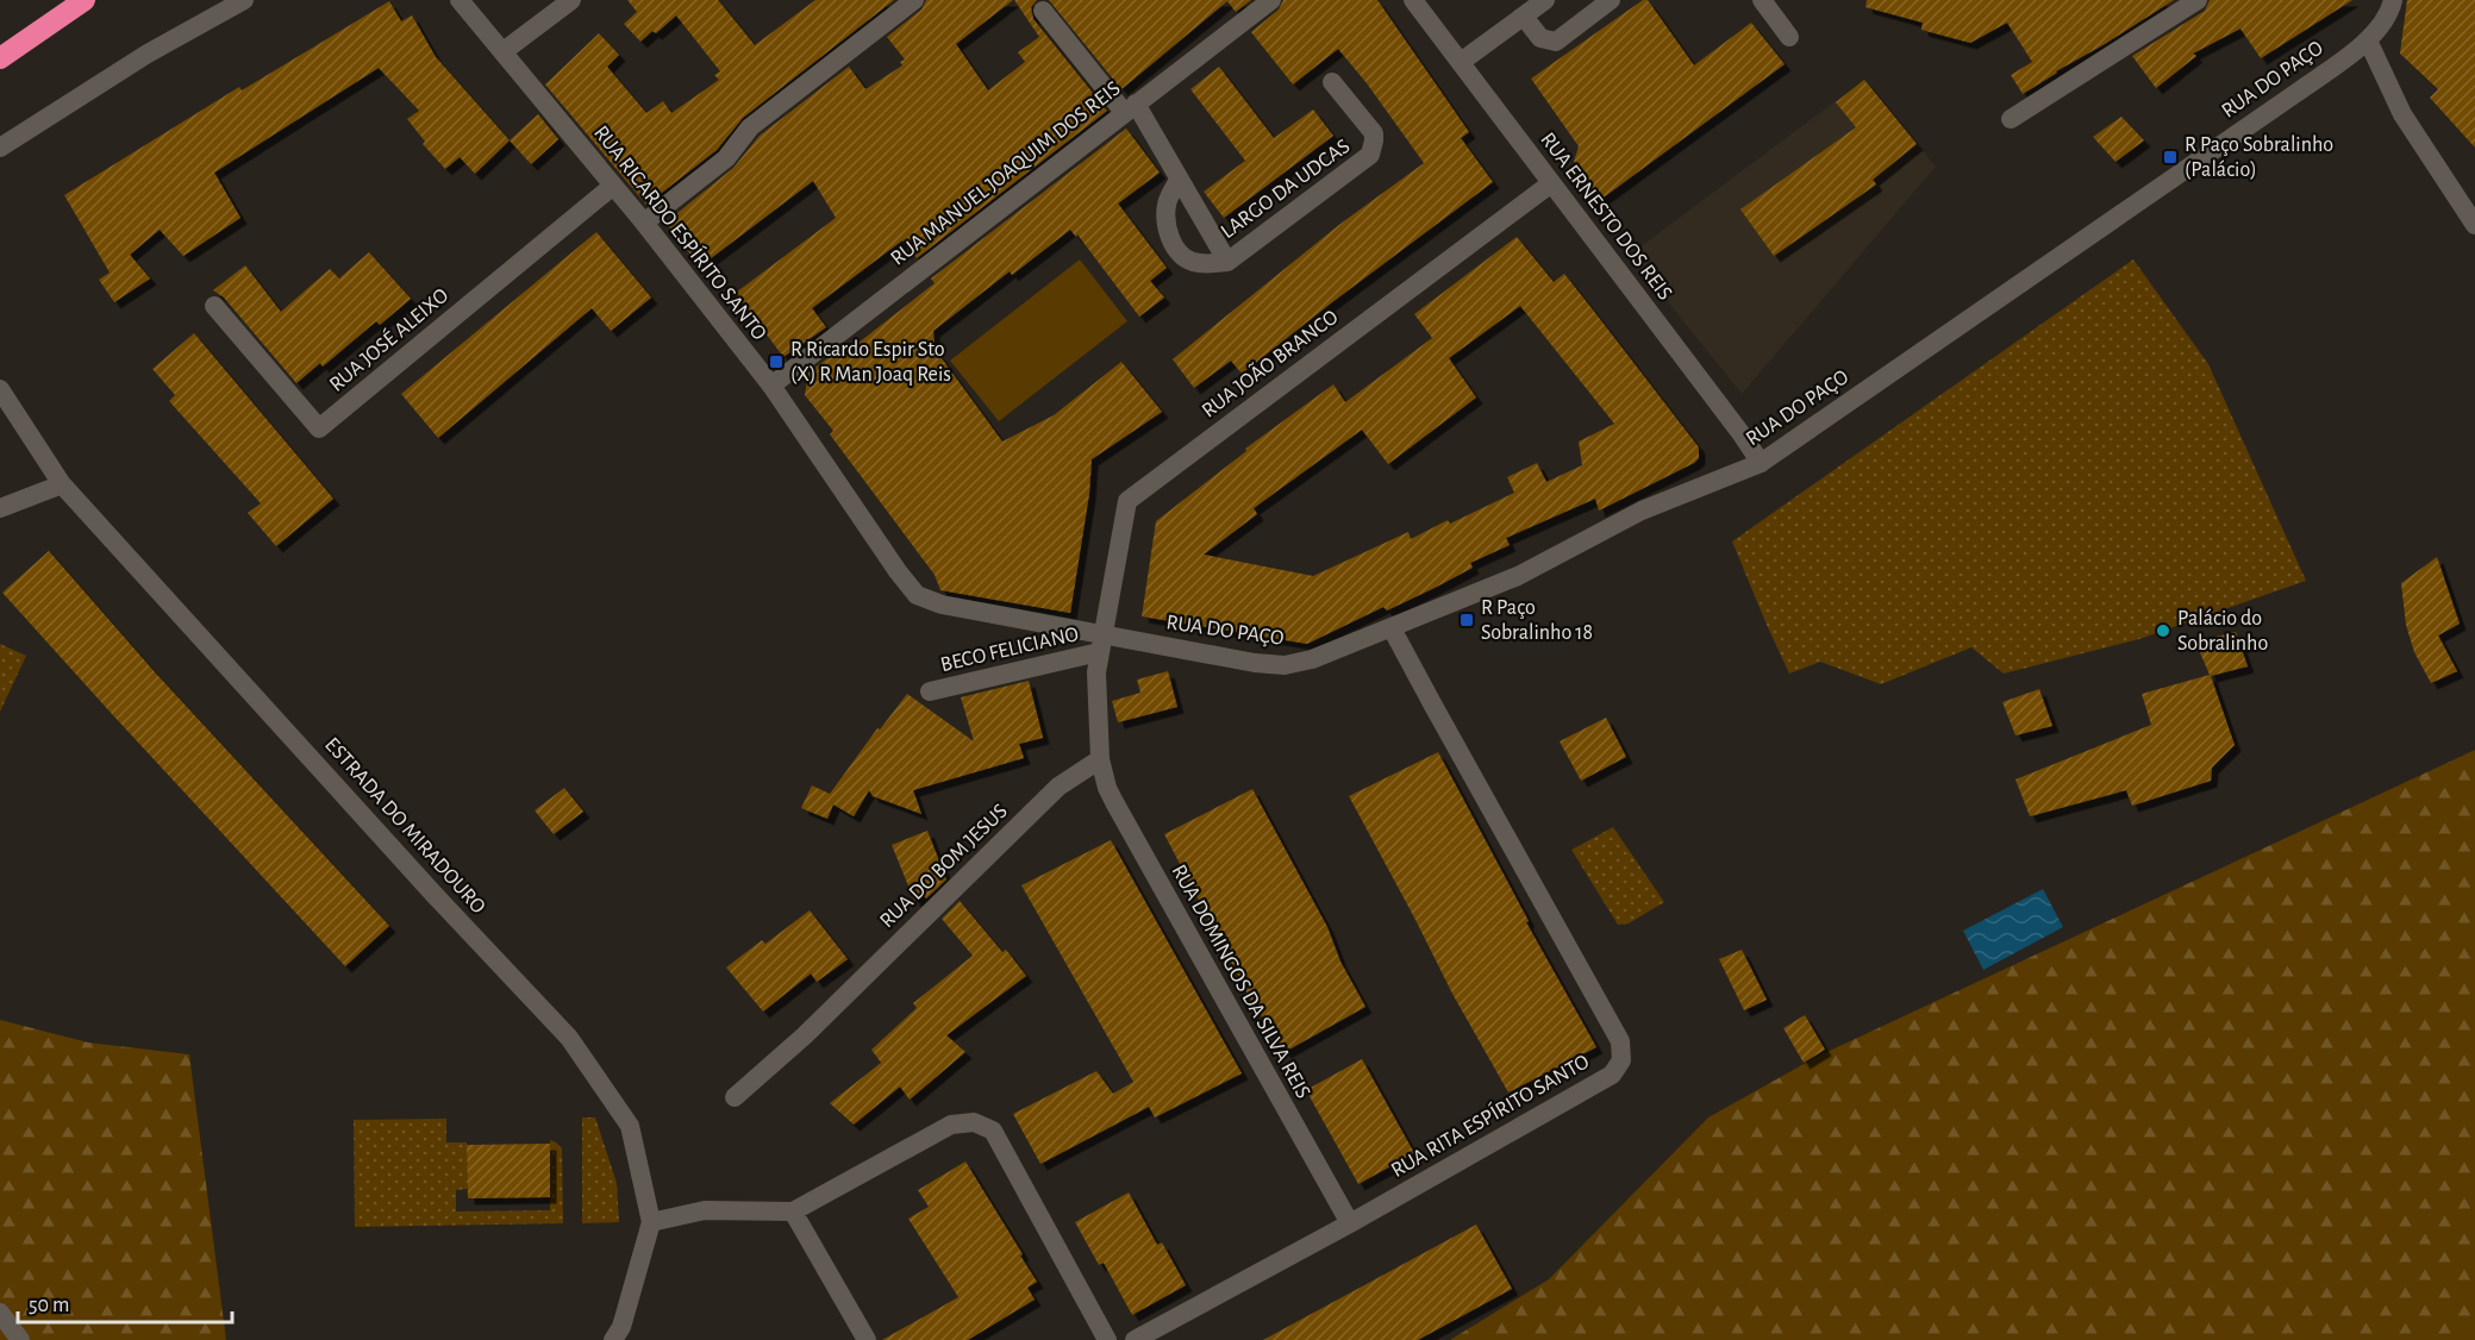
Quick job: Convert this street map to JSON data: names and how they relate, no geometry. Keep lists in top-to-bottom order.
{
  "streets": {
    "street": [
      "RUA DO PAÇO",
      "RUA MANUEL JOAQUIM DOS REIS",
      "LARGO DA UDCAS",
      "RUA ERNESTO DOS REIS",
      "RUA RICARDO ESPÍRITO SANTO",
      "RUA JOSÉ ALEIXO",
      "RUA JOÃO BRANCO",
      "BECO FELICIANO",
      "ESTRADA DO MIRADOURO",
      "RUA DO BOM JESUS",
      "RUA DOMINGOS DA SILVA REIS",
      "RUA RITA ESPÍRITO SANTO"
    ]
  },
  "crossings": [
    ["RUA DO PAÇO", "RUA ERNESTO DOS REIS"],
    ["RUA DO PAÇO", "RUA RICARDO ESPÍRITO SANTO"],
    ["RUA DO PAÇO", "RUA JOÃO BRANCO"],
    ["RUA DO PAÇO", "BECO FELICIANO"],
    ["RUA DO PAÇO", "RUA RITA ESPÍRITO SANTO"],
    ["RUA MANUEL JOAQUIM DOS REIS", "LARGO DA UDCAS"],
    ["RUA MANUEL JOAQUIM DOS REIS", "RUA RICARDO ESPÍRITO SANTO"],
    ["RUA ERNESTO DOS REIS", "RUA JOÃO BRANCO"],
    ["RUA RICARDO ESPÍRITO SANTO", "RUA JOSÉ ALEIXO"],
    ["RUA RICARDO ESPÍRITO SANTO", "RUA JOÃO BRANCO"],
    ["RUA RICARDO ESPÍRITO SANTO", "BECO FELICIANO"],
    ["RUA JOÃO BRANCO", "BECO FELICIANO"],
    ["RUA DO BOM JESUS", "RUA DOMINGOS DA SILVA REIS"],
    ["RUA DOMINGOS DA SILVA REIS", "RUA RITA ESPÍRITO SANTO"]
  ],
  "places": {
    "transit": ["R Paço Sobralinho (Palácio)", "R Ricardo Espir Sto (X) R Man Joaq Reis", "R Paço Sobralinho 18"],
    "other": ["Palácio do Sobralinho"]
  },
  "scale_bar": "50 m"
}
